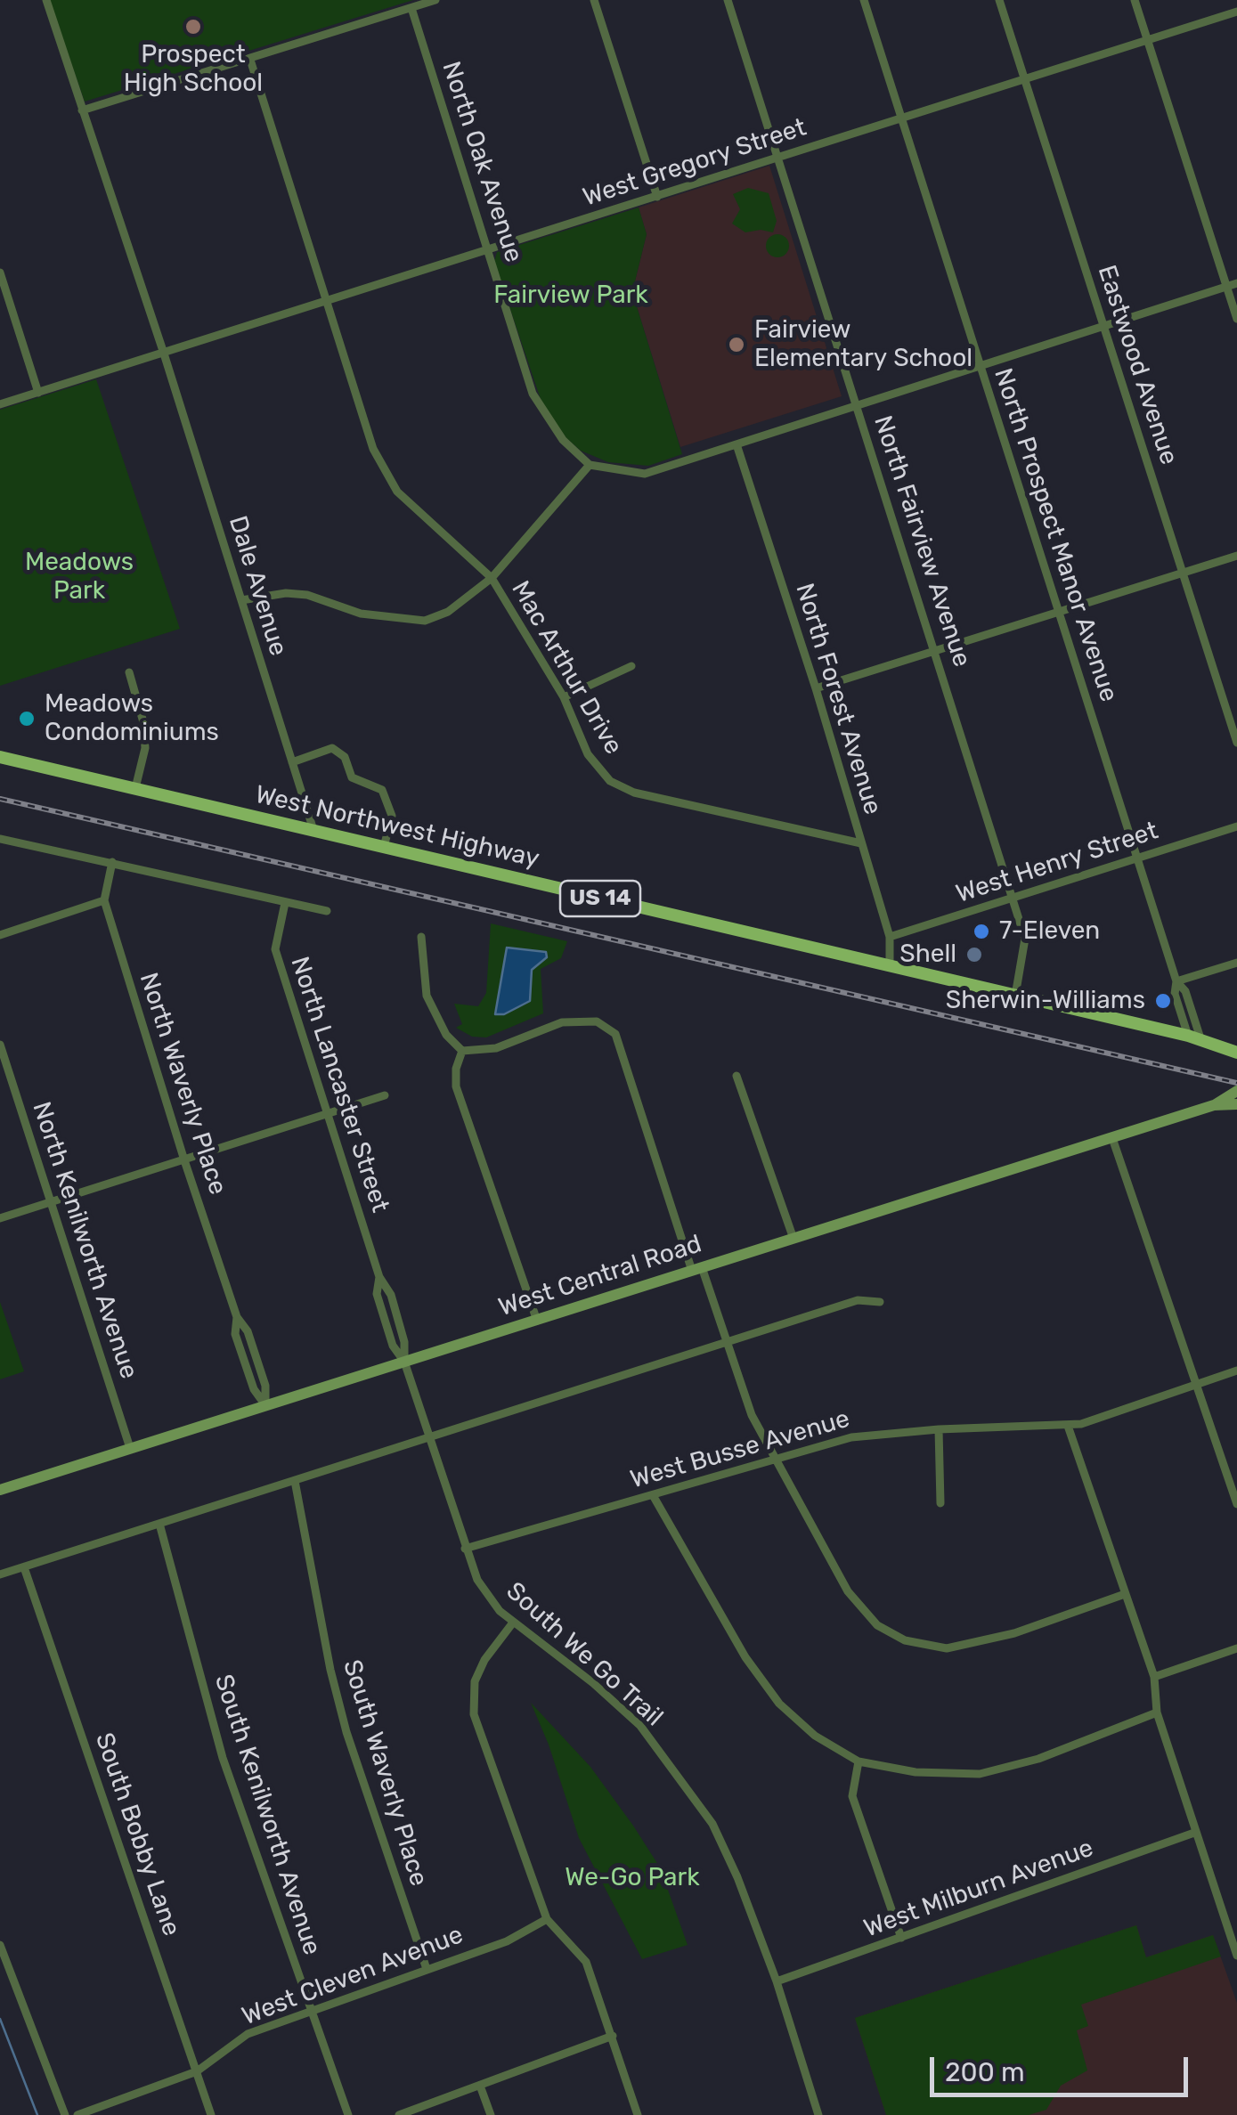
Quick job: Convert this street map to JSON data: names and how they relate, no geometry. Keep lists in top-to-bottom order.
{
  "streets": {
    "main road": ["West Northwest Highway", "US 14", "West Central Road"],
    "street": [
      "North Oak Avenue",
      "West Gregory Street",
      "Eastwood Avenue",
      "North Prospect Manor Avenue",
      "North Fairview Avenue",
      "Dale Avenue",
      "Mac Arthur Drive",
      "North Forest Avenue",
      "West Henry Street",
      "North Waverly Place",
      "North Lancaster Street",
      "North Kenilworth Avenue",
      "West Busse Avenue",
      "South We Go Trail",
      "South Waverly Place",
      "South Kenilworth Avenue",
      "South Bobby Lane",
      "West Milburn Avenue",
      "West Cleven Avenue"
    ]
  },
  "crossings": [
    ["North Oak Avenue", "West Gregory Street"],
    ["West Gregory Street", "Eastwood Avenue"],
    ["West Gregory Street", "North Prospect Manor Avenue"],
    ["West Gregory Street", "North Fairview Avenue"],
    ["West Gregory Street", "Dale Avenue"],
    ["West Gregory Street", "Mac Arthur Drive"],
    ["North Prospect Manor Avenue", "West Northwest Highway"],
    ["North Prospect Manor Avenue", "West Henry Street"],
    ["North Fairview Avenue", "West Northwest Highway"],
    ["North Fairview Avenue", "West Henry Street"],
    ["Dale Avenue", "West Northwest Highway"],
    ["Mac Arthur Drive", "North Forest Avenue"],
    ["North Forest Avenue", "West Northwest Highway"],
    ["North Forest Avenue", "West Henry Street"],
    ["North Waverly Place", "West Central Road"],
    ["North Lancaster Street", "West Central Road"],
    ["North Lancaster Street", "South We Go Trail"],
    ["North Kenilworth Avenue", "West Central Road"],
    ["West Central Road", "South We Go Trail"],
    ["West Busse Avenue", "South We Go Trail"],
    ["South We Go Trail", "West Milburn Avenue"],
    ["South Waverly Place", "West Cleven Avenue"],
    ["South Kenilworth Avenue", "West Cleven Avenue"],
    ["South Bobby Lane", "West Cleven Avenue"]
  ],
  "parks": ["Fairview Park", "Meadows Park", "We-Go Park"],
  "places": [
    "Prospect High School",
    "Fairview Elementary School",
    "Meadows Condominiums",
    "7-Eleven",
    "Shell",
    "Sherwin-Williams"
  ],
  "scale_bar": "200 m"
}
